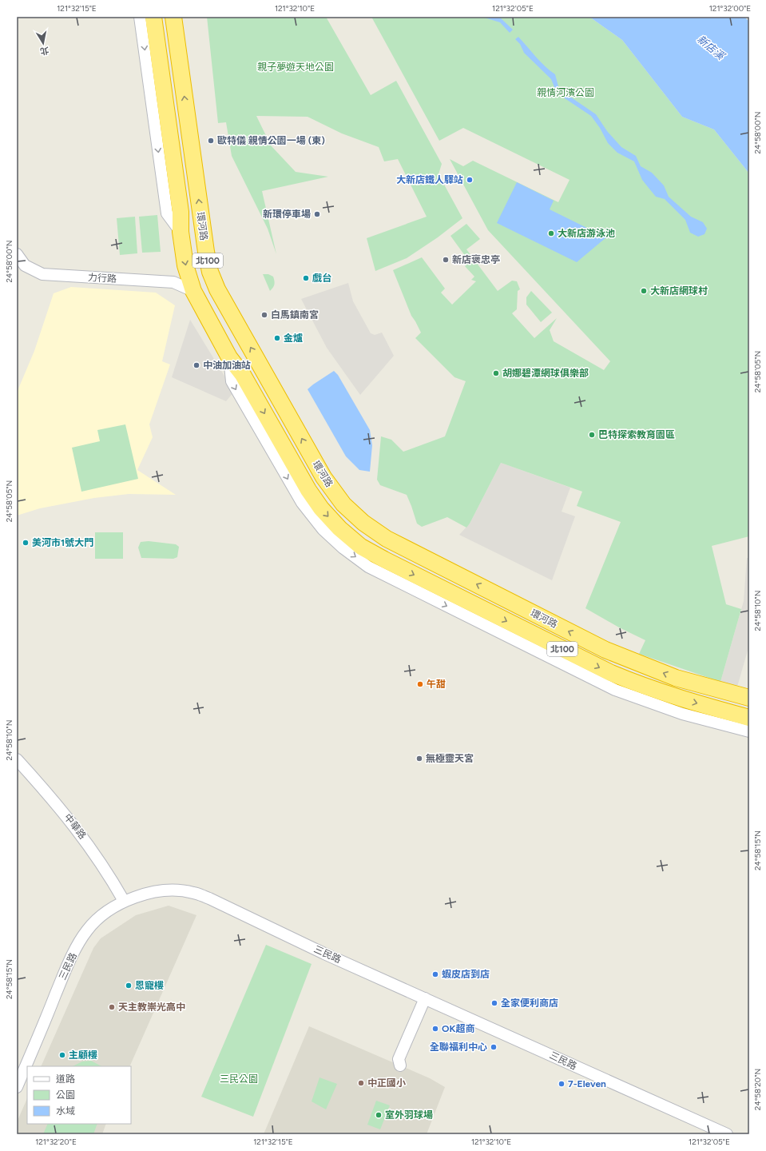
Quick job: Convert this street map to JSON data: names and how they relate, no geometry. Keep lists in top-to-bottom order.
{
  "streets": {
    "highway": ["環河路", "北100"],
    "street": ["力行路", "中華路", "三民路"]
  },
  "crossings": [
    ["環河路", "力行路"],
    ["中華路", "三民路"]
  ],
  "water": ["新店溪"],
  "parks": ["親子夢遊天地公園", "親情河濱公園", "三民公園"],
  "places": [
    "歐特儀 親情公園一場 (東)",
    "大新店鐵人驛站",
    "新環停車場",
    "大新店游泳池",
    "新店褒忠亭",
    "戲台",
    "大新店網球村",
    "白馬鎮南宮",
    "金爐",
    "中油加油站",
    "胡娜碧潭網球俱樂部",
    "巴特探索教育園區",
    "美河市1號大門",
    "午甜",
    "無極靈天宮",
    "蝦皮店到店",
    "恩寵樓",
    "全家便利商店",
    "天主教崇光高中",
    "OK超商",
    "全聯福利中心",
    "主顧樓",
    "中正國小",
    "7-Eleven",
    "室外羽球場"
  ],
  "legend": ["道路", "公園", "水域"],
  "north": "bottom",
  "coordinates": [
    "121°32'15\"E",
    "121°32'10\"E",
    "121°32'05\"E",
    "121°32'00\"E",
    "24°58'00\"N",
    "24°58'05\"N",
    "24°58'10\"N",
    "24°58'15\"N",
    "24°58'20\"N",
    "121°32'20\"E"
  ]
}
